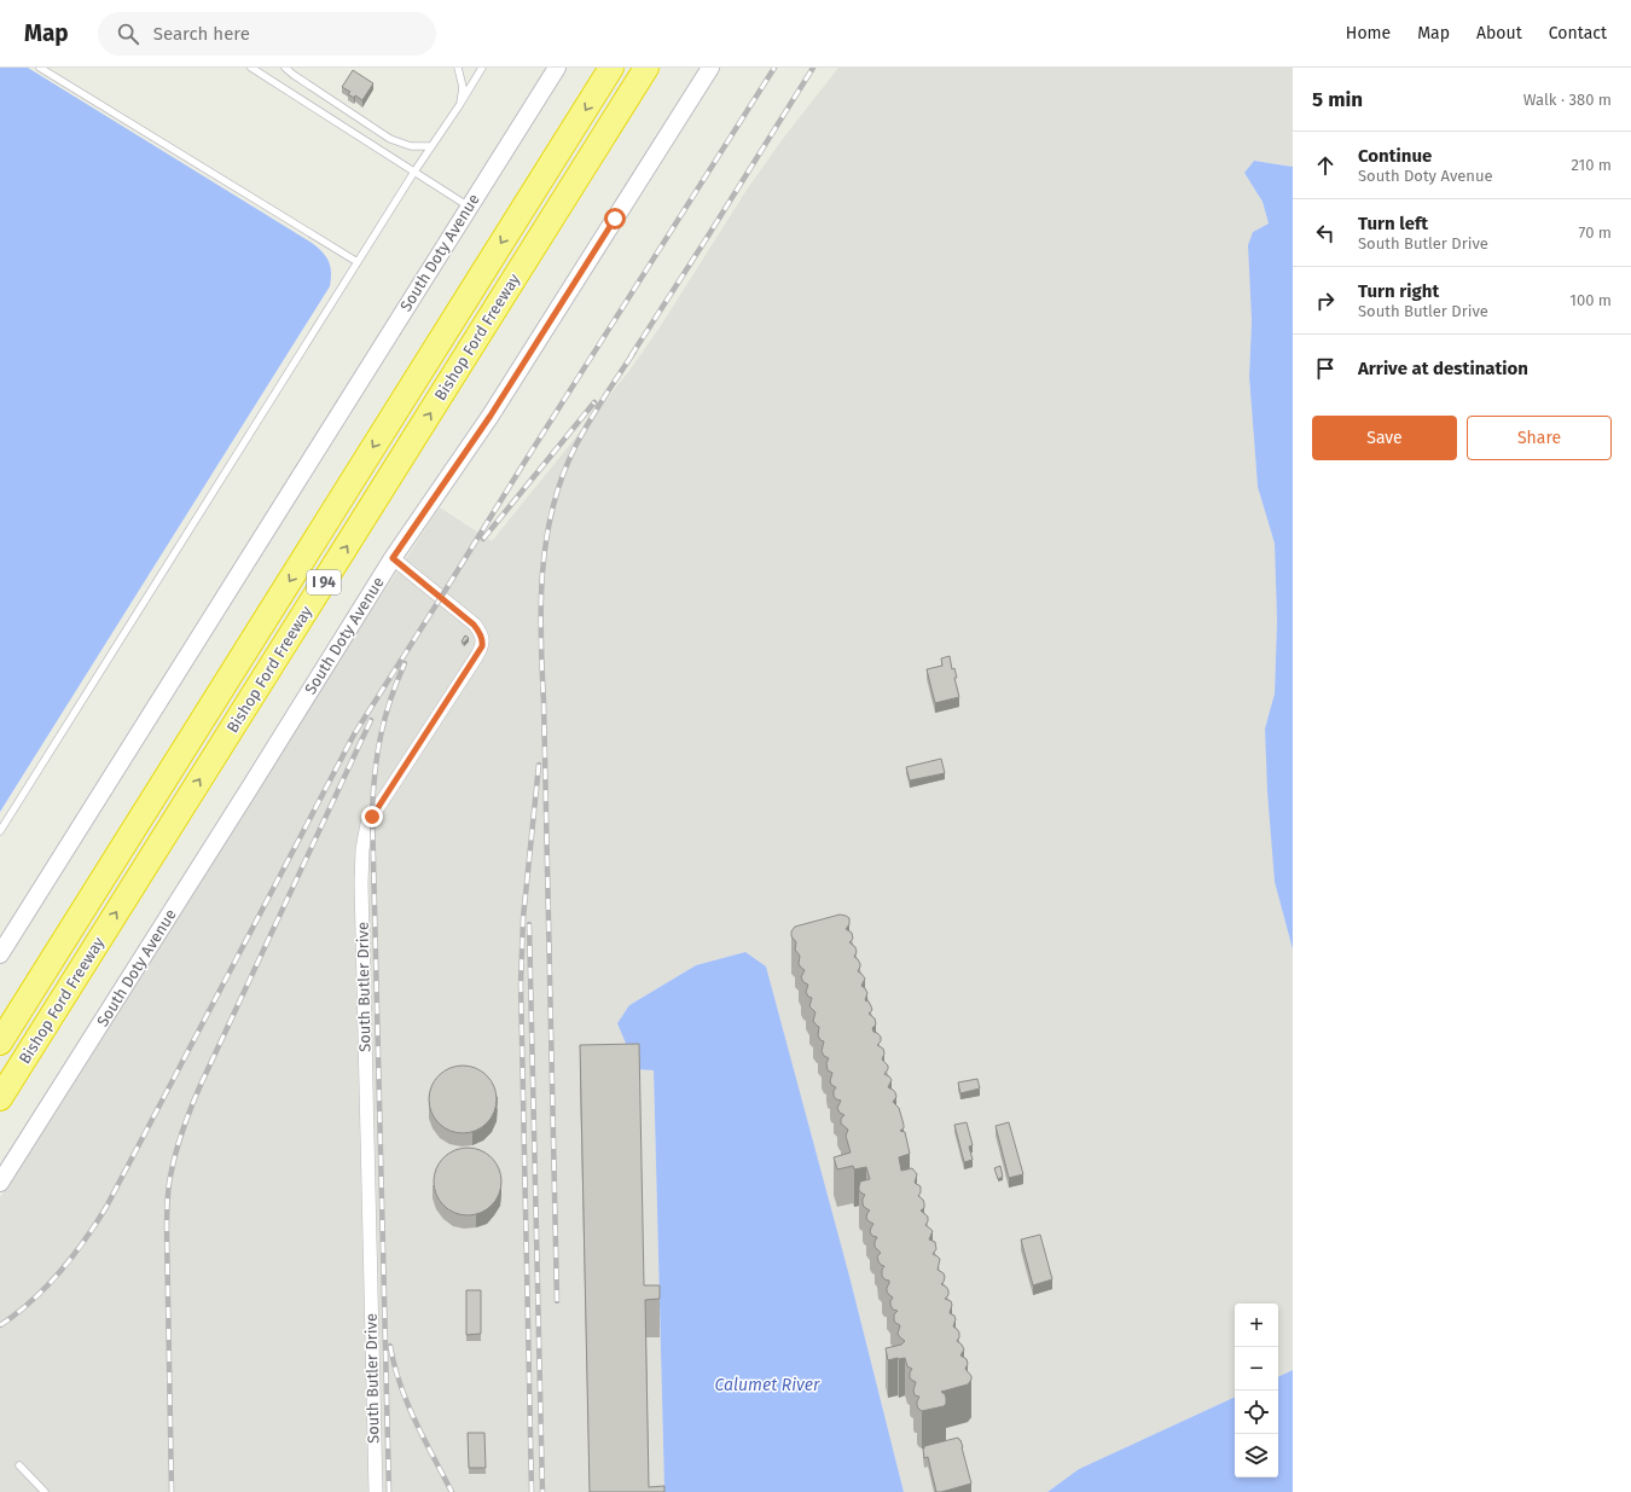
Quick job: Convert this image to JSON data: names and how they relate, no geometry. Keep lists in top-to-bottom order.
{
  "streets": {
    "highway": ["Bishop Ford Freeway", "I 94"],
    "street": ["South Doty Avenue", "South Butler Drive"]
  },
  "crossings": [
    ["South Doty Avenue", "South Butler Drive"]
  ],
  "water": ["Calumet River"],
  "page": {
    "header": "Map",
    "search": "Search here",
    "nav": [
      "Home",
      "Map",
      "About",
      "Contact"
    ],
    "heading": ["5 min", "Walk · 380 m"],
    "list": [
      ["Continue", "South Doty Avenue", "210 m"],
      ["Turn left", "South Butler Drive", "70 m"],
      ["Turn right", "South Butler Drive", "100 m"],
      "Arrive at destination"
    ],
    "buttons": ["Save", "Share"],
    "map_buttons": ["+", "−"]
  }
}
